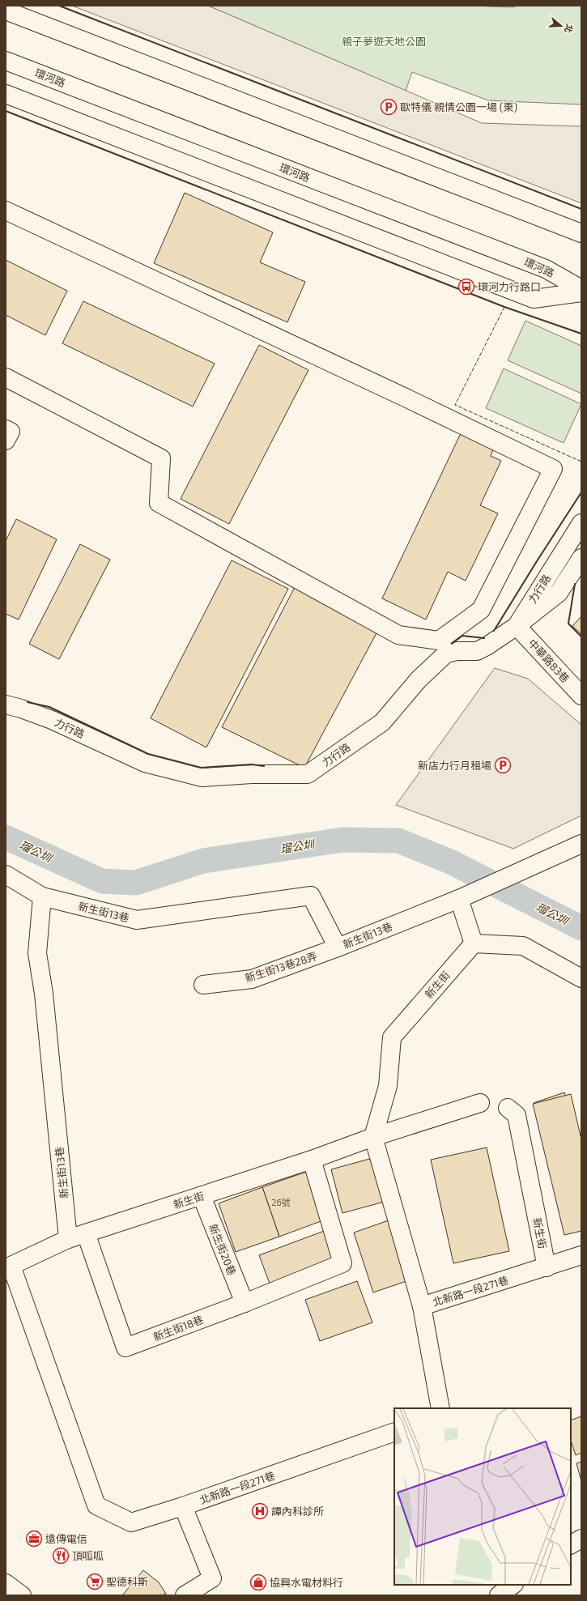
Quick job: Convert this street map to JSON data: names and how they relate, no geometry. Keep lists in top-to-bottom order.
{
  "streets": {
    "main road": [
      "環河路",
      "力行路",
      "中華路83巷",
      "新生街13巷",
      "新生街13巷28弄",
      "新生街",
      "新生街20巷",
      "北新路一段271巷",
      "新生街18巷"
    ]
  },
  "crossings": [
    ["力行路", "中華路83巷"],
    ["新生街13巷", "新生街13巷28弄"],
    ["新生街13巷", "新生街"],
    ["新生街", "新生街20巷"],
    ["新生街", "北新路一段271巷"],
    ["新生街", "新生街18巷"],
    ["新生街20巷", "新生街18巷"]
  ],
  "water": ["瑠公圳"],
  "parks": ["親子夢遊天地公園"],
  "places": {
    "parking": ["歐特儀 親情公園一場 (東)", "新店力行月租場"],
    "bus stop": ["環河力行路口"],
    "hospital": ["譚內科診所"],
    "office": ["遠傳電信"],
    "restaurant": ["頂呱呱"],
    "supermarket": ["聖德科斯"],
    "shop": ["協興水電材料行"]
  },
  "house_numbers": ["26號"],
  "north": "right"
}
